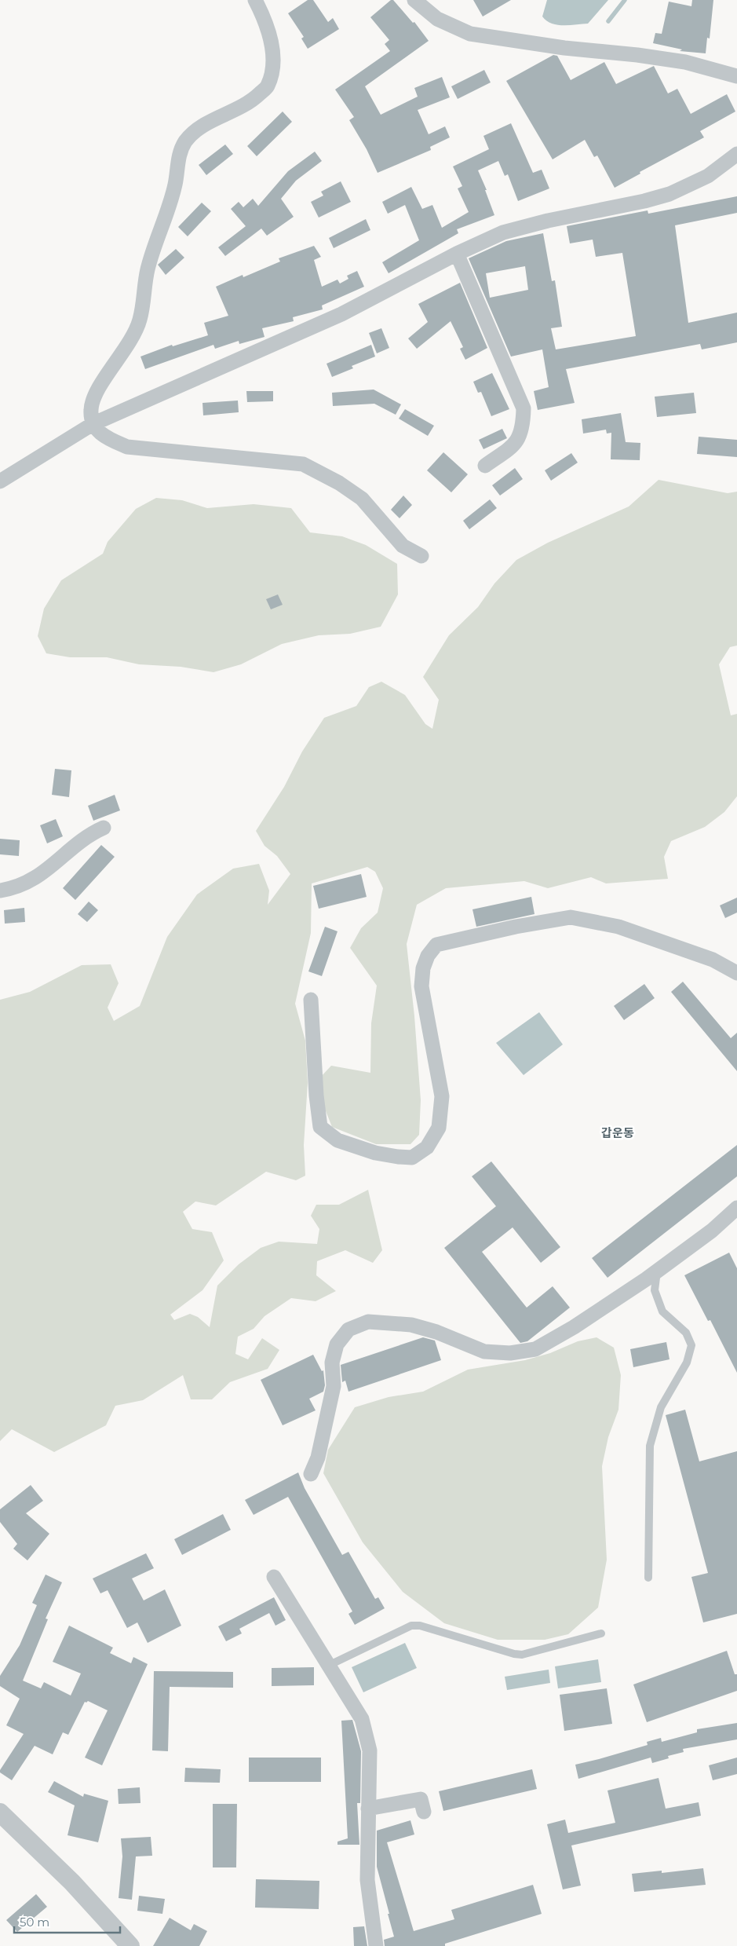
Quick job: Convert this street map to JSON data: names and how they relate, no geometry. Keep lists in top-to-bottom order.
{
  "districts": ["갑운동"],
  "scale_bar": "50 m"
}
